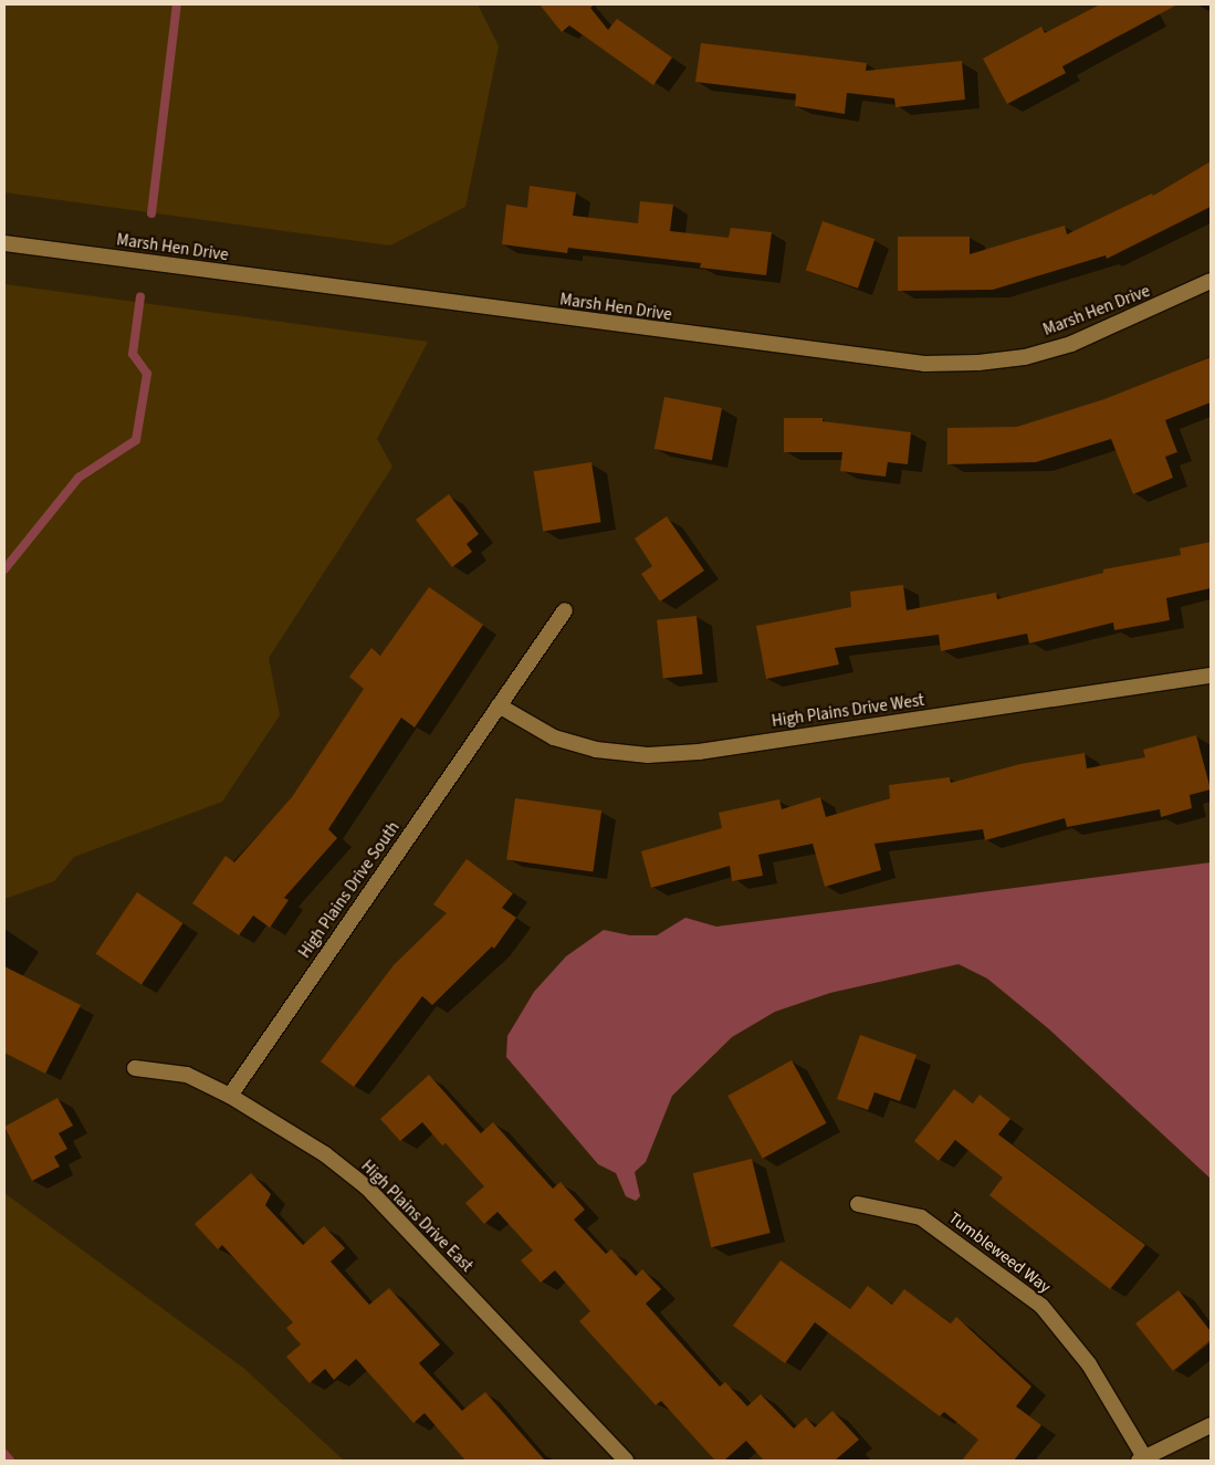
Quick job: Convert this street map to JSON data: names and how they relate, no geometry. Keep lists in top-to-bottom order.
{
  "streets": {
    "street": [
      "Marsh Hen Drive",
      "High Plains Drive West",
      "High Plains Drive South",
      "High Plains Drive East",
      "Tumbleweed Way"
    ]
  },
  "crossings": [
    ["High Plains Drive West", "High Plains Drive South"],
    ["High Plains Drive South", "High Plains Drive East"]
  ]
}
